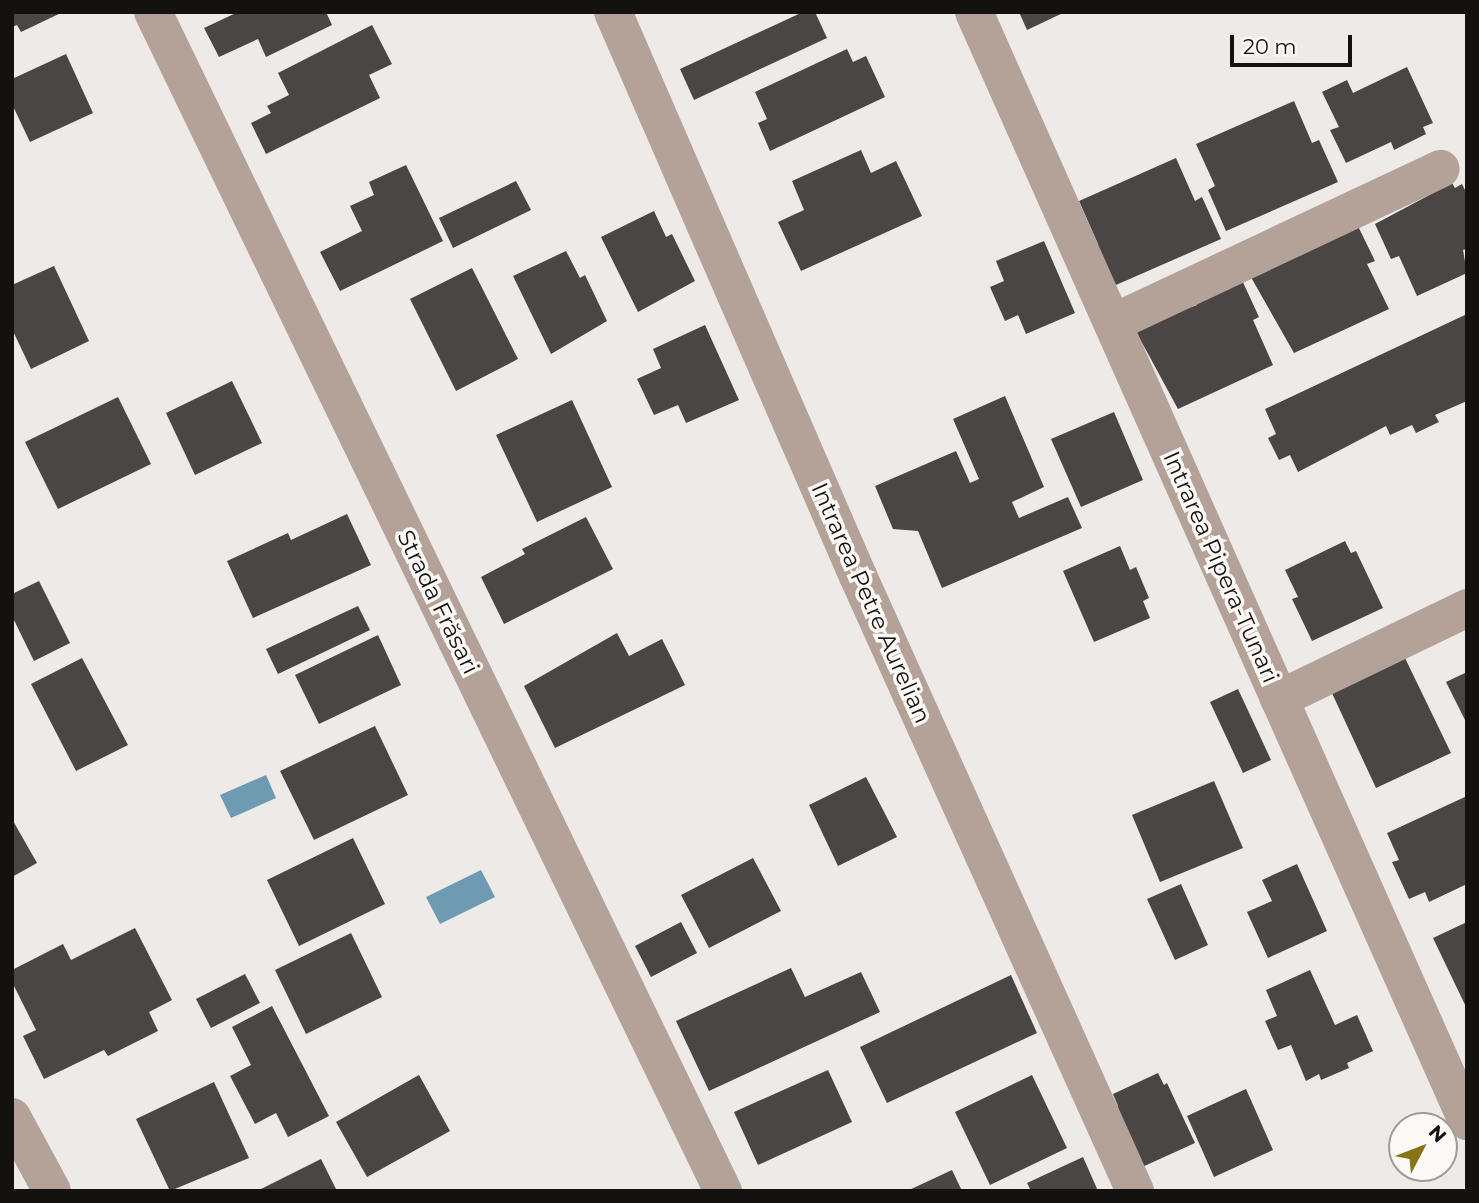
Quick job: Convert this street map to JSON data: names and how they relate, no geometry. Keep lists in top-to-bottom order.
{
  "streets": {
    "street": ["Intrarea Pipera-Tunari", "Strada Frăsari", "Intrarea Petre Aurelian"]
  },
  "scale_bar": "20 m",
  "north": "top right"
}
